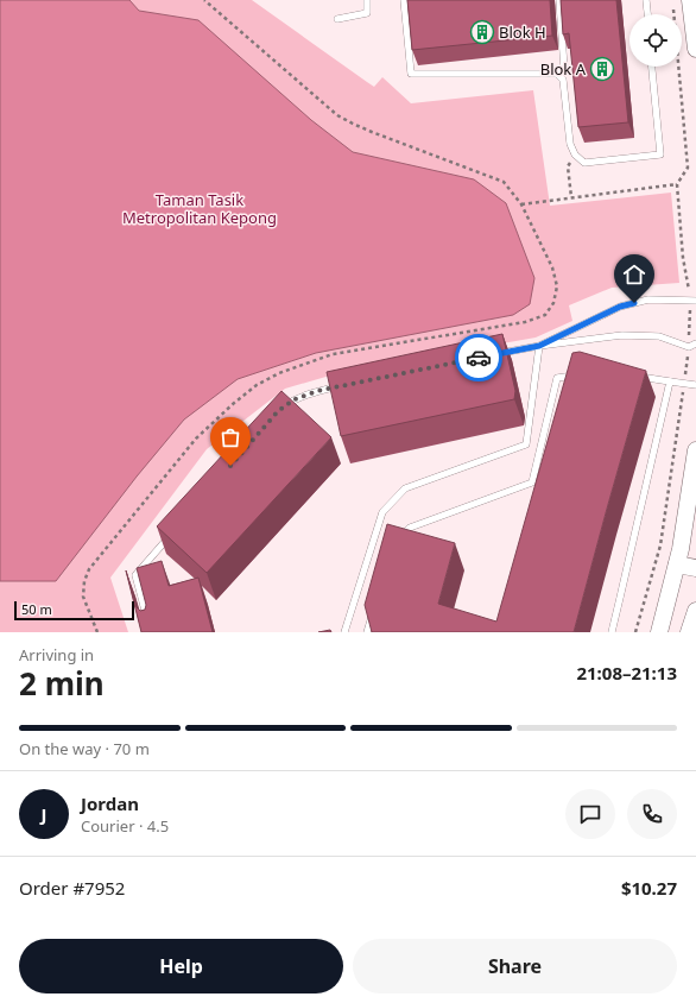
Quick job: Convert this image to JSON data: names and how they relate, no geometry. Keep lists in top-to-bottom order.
{
  "parks": ["Taman Tasik Metropolitan Kepong"],
  "places": {
    "building": ["Blok H", "Blok A"]
  },
  "scale_bar": "50 m",
  "page": {
    "scale": "50 m",
    "heading": ["2 min", "Arriving in", "21:08–21:13"],
    "panel": [
      "Jordan",
      "Courier · 4.5",
      "Order #7952",
      "$10.27"
    ],
    "bar": "On the way · 70 m",
    "round": "J",
    "buttons": ["Help", "Share"]
  }
}
